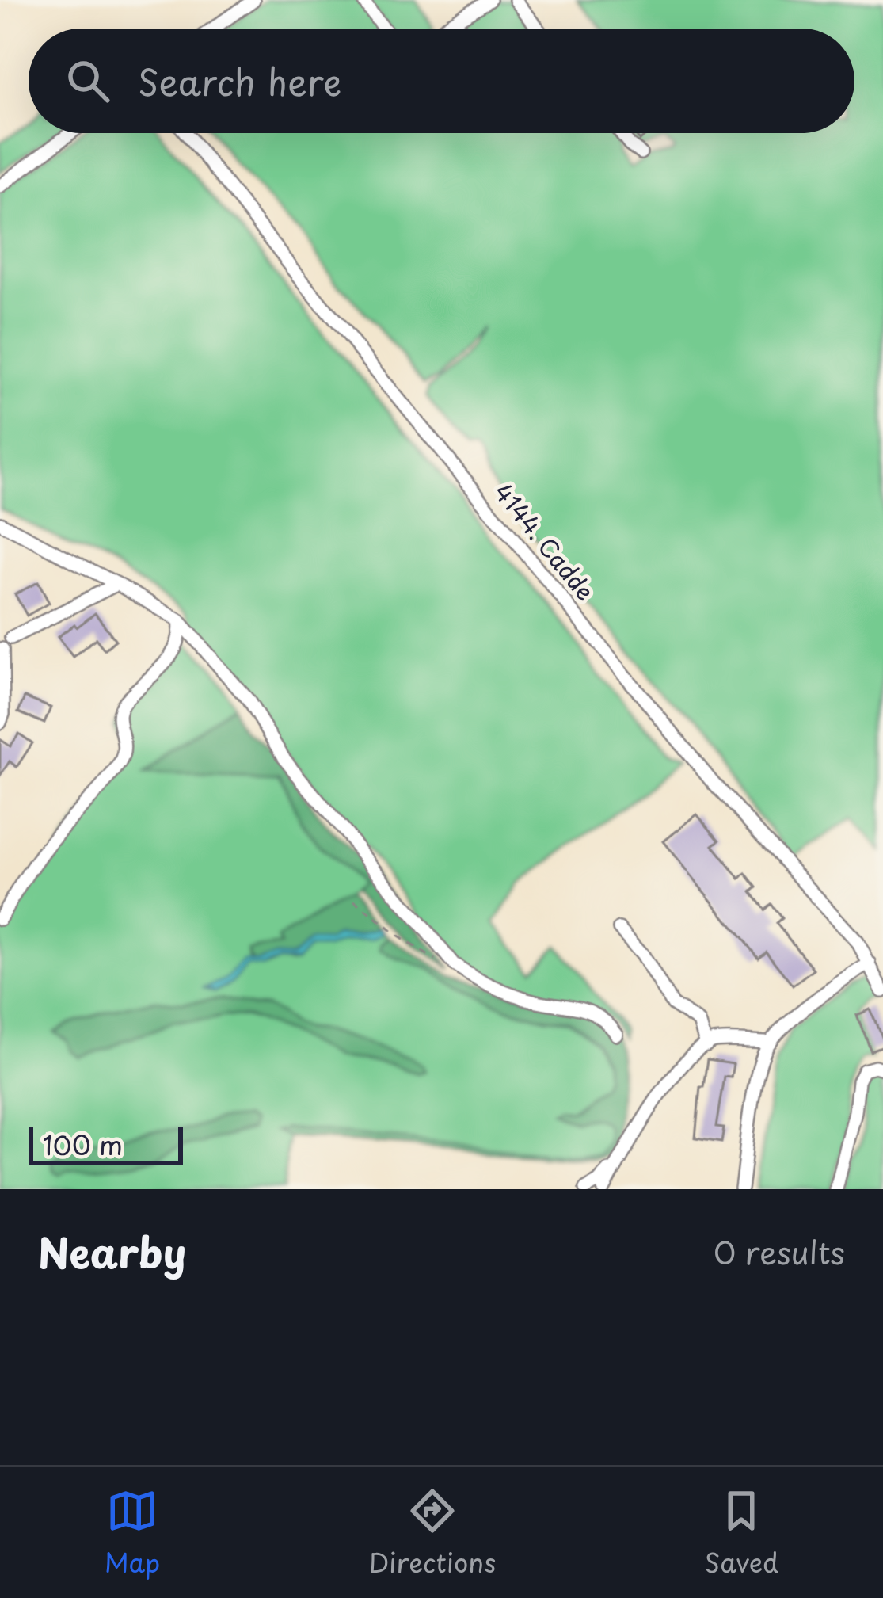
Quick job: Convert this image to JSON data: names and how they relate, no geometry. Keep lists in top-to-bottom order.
{
  "streets": {
    "street": ["4144. Cadde"]
  },
  "scale_bar": "100 m",
  "page": {
    "search": "Search here",
    "scale": "100 m",
    "heading": ["Nearby", "0 results"],
    "nav": ["Map", "Directions", "Saved"]
  }
}
